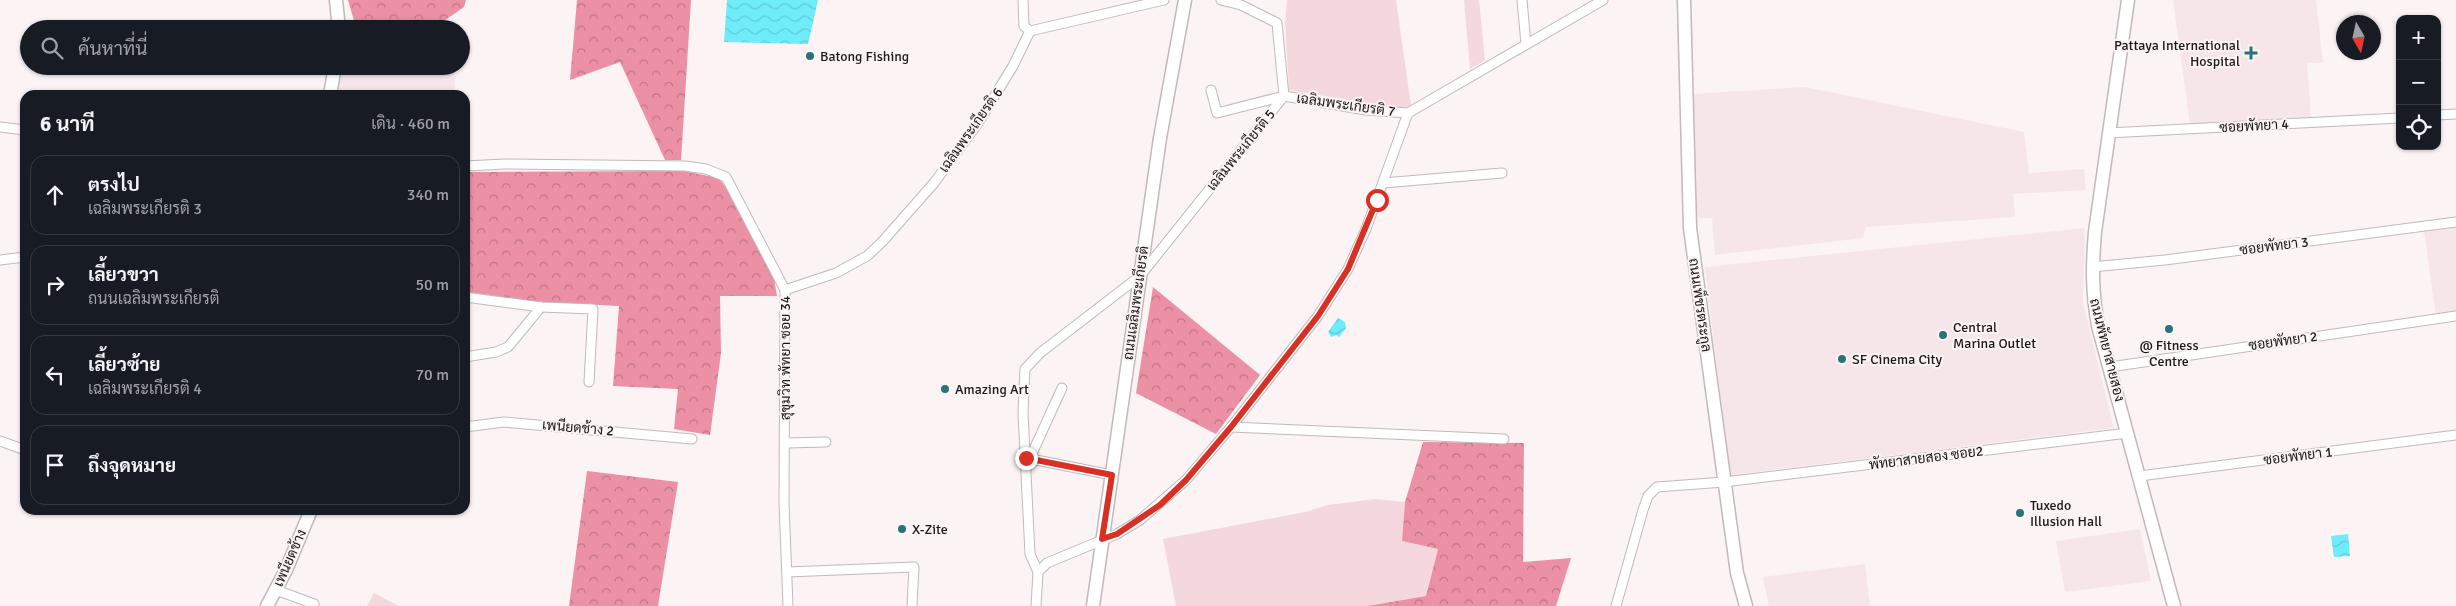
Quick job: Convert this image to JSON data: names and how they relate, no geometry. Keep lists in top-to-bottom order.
{
  "streets": {
    "main road": [
      "ถนนเฉลิมพระเกียรติ",
      "ถนนเพ็ชรตระกูล",
      "ถนนพัทยาสายสอง",
      "เพนียดช้าง"
    ],
    "street": [
      "เฉลิมพระเกียรติ 7",
      "ซอยพัทยา 4",
      "เฉลิมพระเกียรติ 6",
      "เฉลิมพระเกียรติ 5",
      "ซอยพัทยา 3",
      "ซอยพัทยา 2",
      "สุขุมวิท พัทยา ซอย 34",
      "เพนียดช้าง 2",
      "ซอยพัทยา 1",
      "พัทยาสายสอง ซอย2"
    ]
  },
  "crossings": [
    ["เฉลิมพระเกียรติ 7", "เฉลิมพระเกียรติ 5"],
    ["ซอยพัทยา 4", "ถนนพัทยาสายสอง"],
    ["เฉลิมพระเกียรติ 6", "สุขุมวิท พัทยา ซอย 34"],
    ["เฉลิมพระเกียรติ 5", "ถนนเฉลิมพระเกียรติ"],
    ["ซอยพัทยา 3", "ถนนพัทยาสายสอง"],
    ["ถนนเพ็ชรตระกูล", "พัทยาสายสอง ซอย2"],
    ["ซอยพัทยา 2", "ถนนพัทยาสายสอง"],
    ["ถนนพัทยาสายสอง", "ซอยพัทยา 1"],
    ["ถนนพัทยาสายสอง", "พัทยาสายสอง ซอย2"]
  ],
  "places": {
    "health": ["Pattaya International Hospital"],
    "other": [
      "Batong Fishing",
      "@ Fitness Centre",
      "Central Marina Outlet",
      "SF Cinema City",
      "Amazing Art",
      "Tuxedo Illusion Hall",
      "X-Zite"
    ]
  },
  "north": "bottom",
  "page": {
    "map_buttons": ["+", "−"],
    "search": "ค้นหาที่นี่",
    "heading": ["6 นาที", "เดิน · 460 m"],
    "list": [
      ["ตรงไป", "เฉลิมพระเกียรติ 3", "340 m"],
      ["เลี้ยวขวา", "ถนนเฉลิมพระเกียรติ", "50 m"],
      ["เลี้ยวซ้าย", "เฉลิมพระเกียรติ 4", "70 m"],
      "ถึงจุดหมาย"
    ]
  }
}
